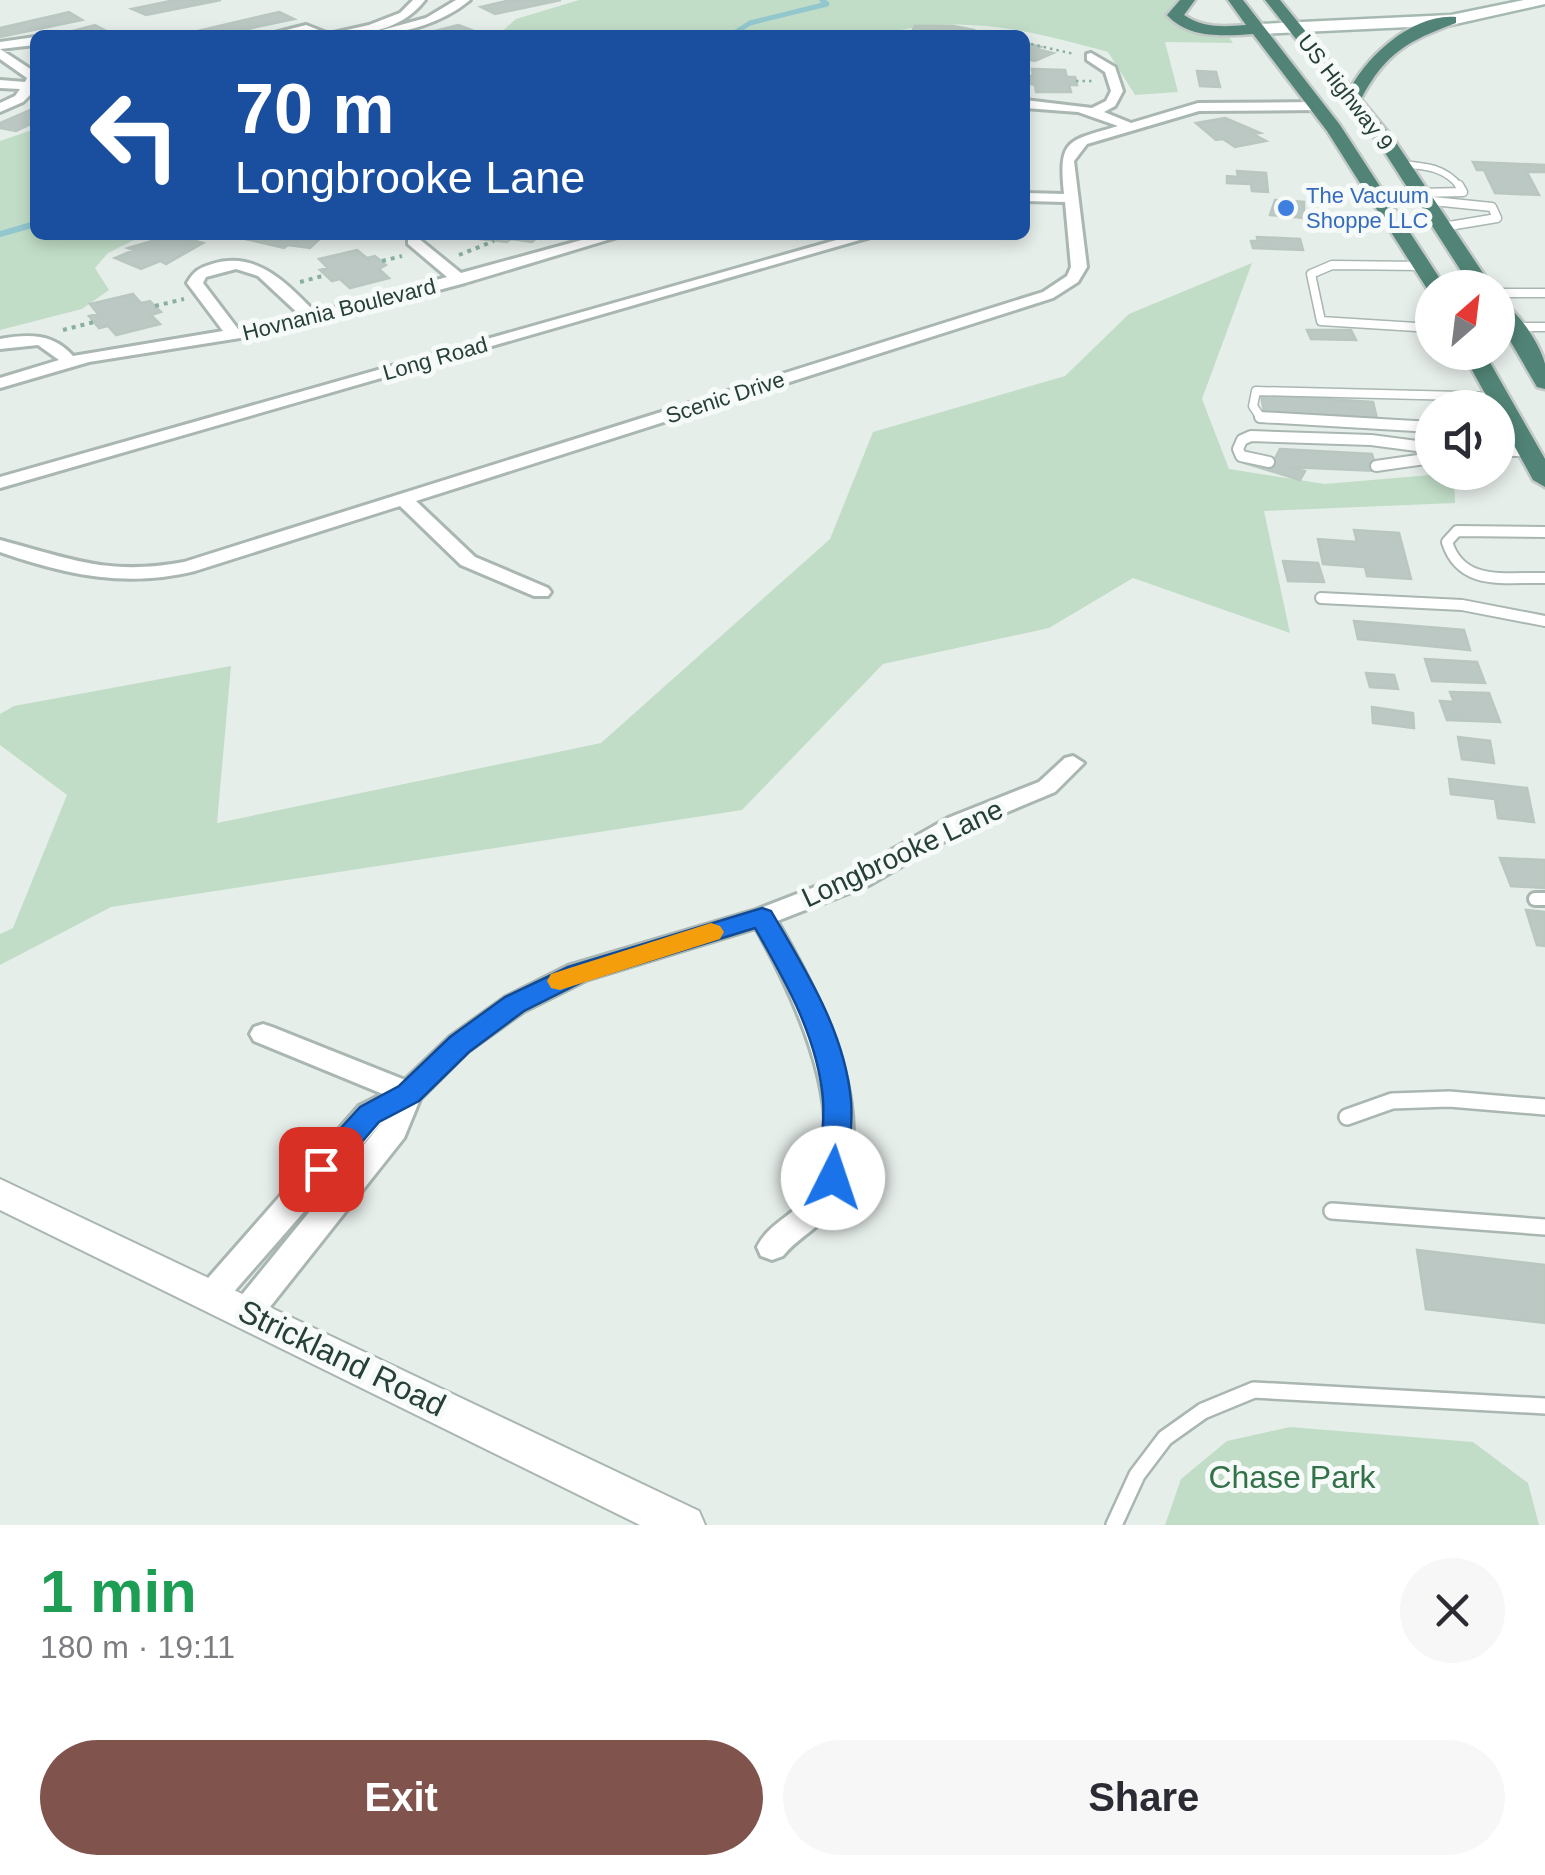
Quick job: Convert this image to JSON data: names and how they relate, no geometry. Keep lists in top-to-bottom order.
{
  "streets": {
    "highway": ["US Highway 9"],
    "street": [
      "Hovnania Boulevard",
      "Long Road",
      "Scenic Drive",
      "Longbrooke Lane",
      "Strickland Road"
    ]
  },
  "crossings": [
    ["US Highway 9", "Scenic Drive"],
    ["Longbrooke Lane", "Strickland Road"]
  ],
  "parks": ["Chase Park"],
  "places": ["The Vacuum Shoppe LLC"],
  "north": "top right",
  "page": {
    "turn": ["70 m", "Longbrooke Lane"],
    "heading": ["1 min", "180 m · 19:11"],
    "buttons": ["Exit", "Share"]
  }
}
